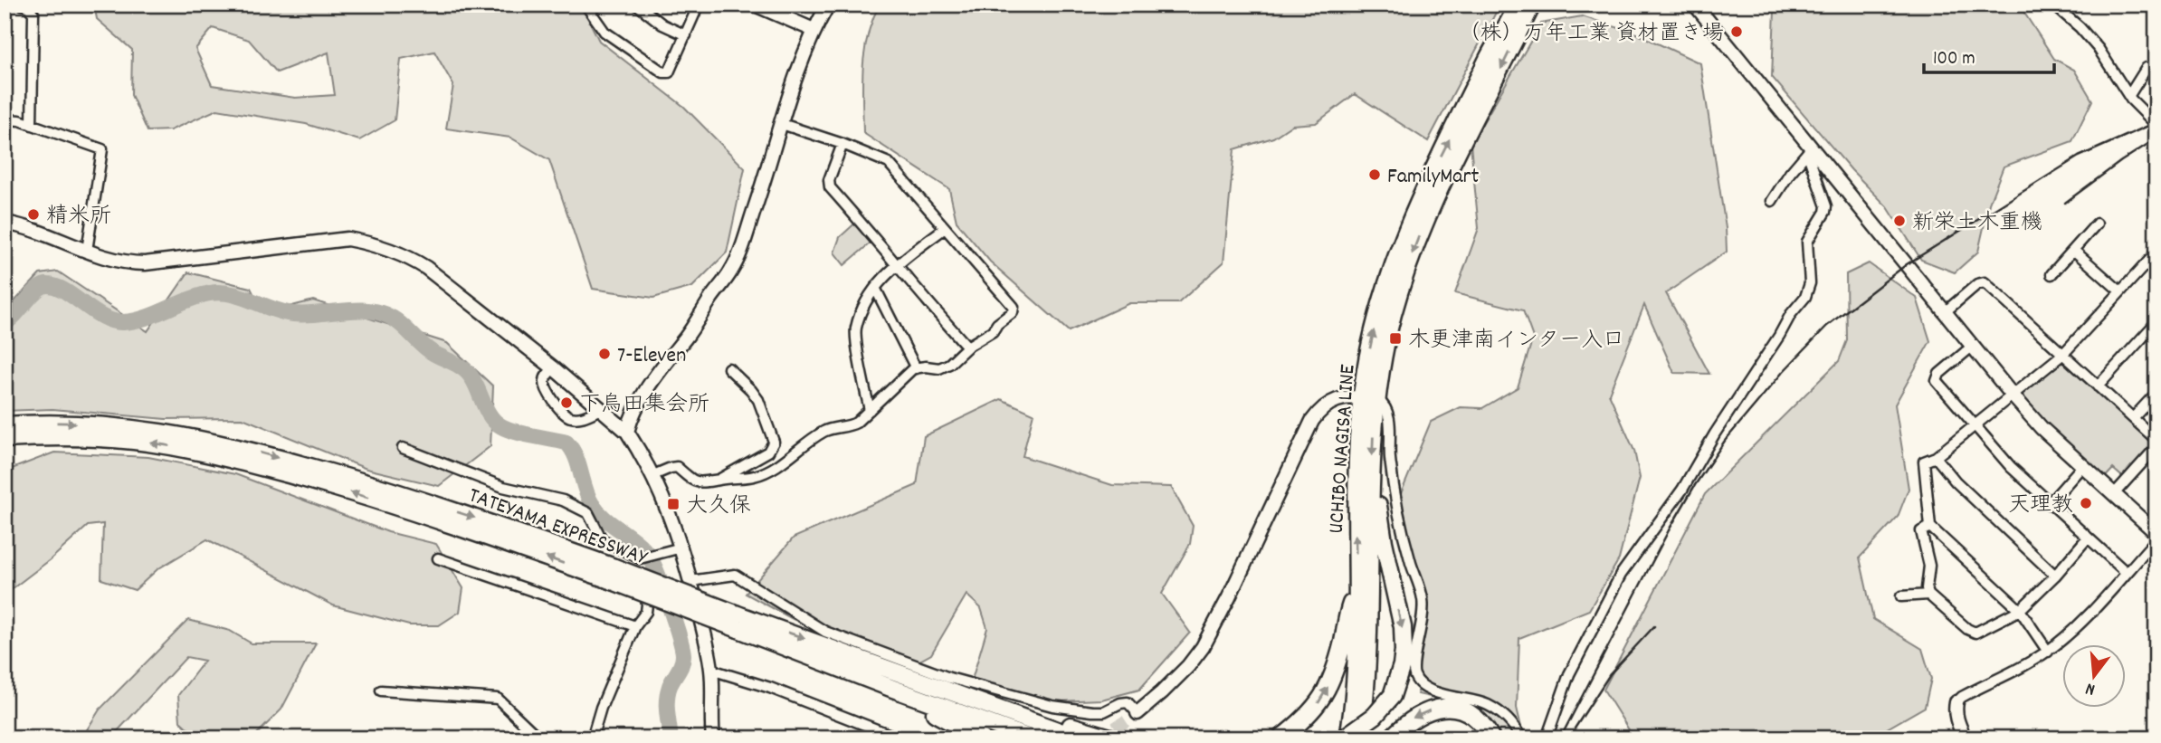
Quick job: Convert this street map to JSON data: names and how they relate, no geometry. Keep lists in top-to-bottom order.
{
  "streets": {
    "highway": ["UCHIBO NAGISA LINE", "TATEYAMA EXPRESSWAY"]
  },
  "places": {
    "other": [
      "（株）万年工業 資材置き場",
      "FamilyMart",
      "精米所",
      "新栄土木重機",
      "7-Eleven",
      "下烏田集会所",
      "天理教"
    ],
    "transit": ["木更津南インター入口", "大久保"]
  },
  "scale_bar": "100 m",
  "north": "bottom"
}
